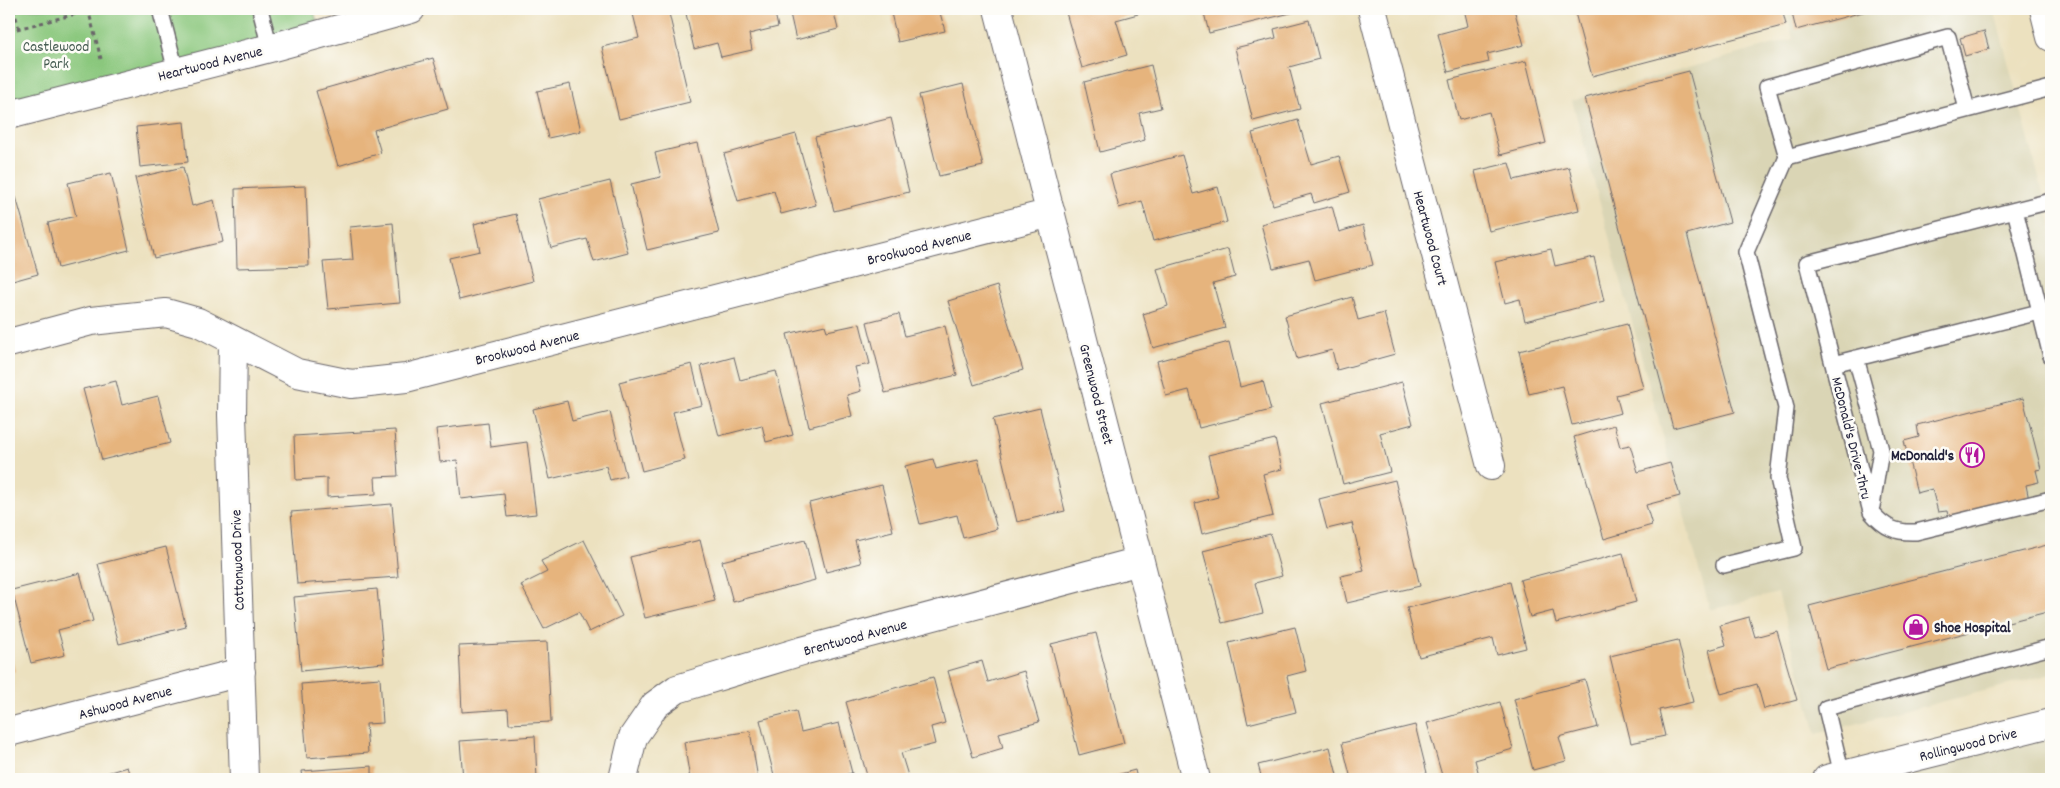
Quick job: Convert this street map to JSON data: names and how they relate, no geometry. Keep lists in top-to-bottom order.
{
  "streets": {
    "street": [
      "Heartwood Avenue",
      "Heartwood Court",
      "Brookwood Avenue",
      "Greenwood Street",
      "Cottonwood Drive",
      "Brentwood Avenue",
      "Ashwood Avenue",
      "Rollingwood Drive"
    ],
    "lane": ["McDonald's Drive-Thru"]
  },
  "crossings": [
    ["Brookwood Avenue", "Greenwood Street"],
    ["Brookwood Avenue", "Cottonwood Drive"],
    ["Greenwood Street", "Brentwood Avenue"],
    ["Cottonwood Drive", "Ashwood Avenue"]
  ],
  "parks": ["Castlewood Park"],
  "places": {
    "restaurant": ["McDonald's"],
    "shop": ["Shoe Hospital"]
  }
}
